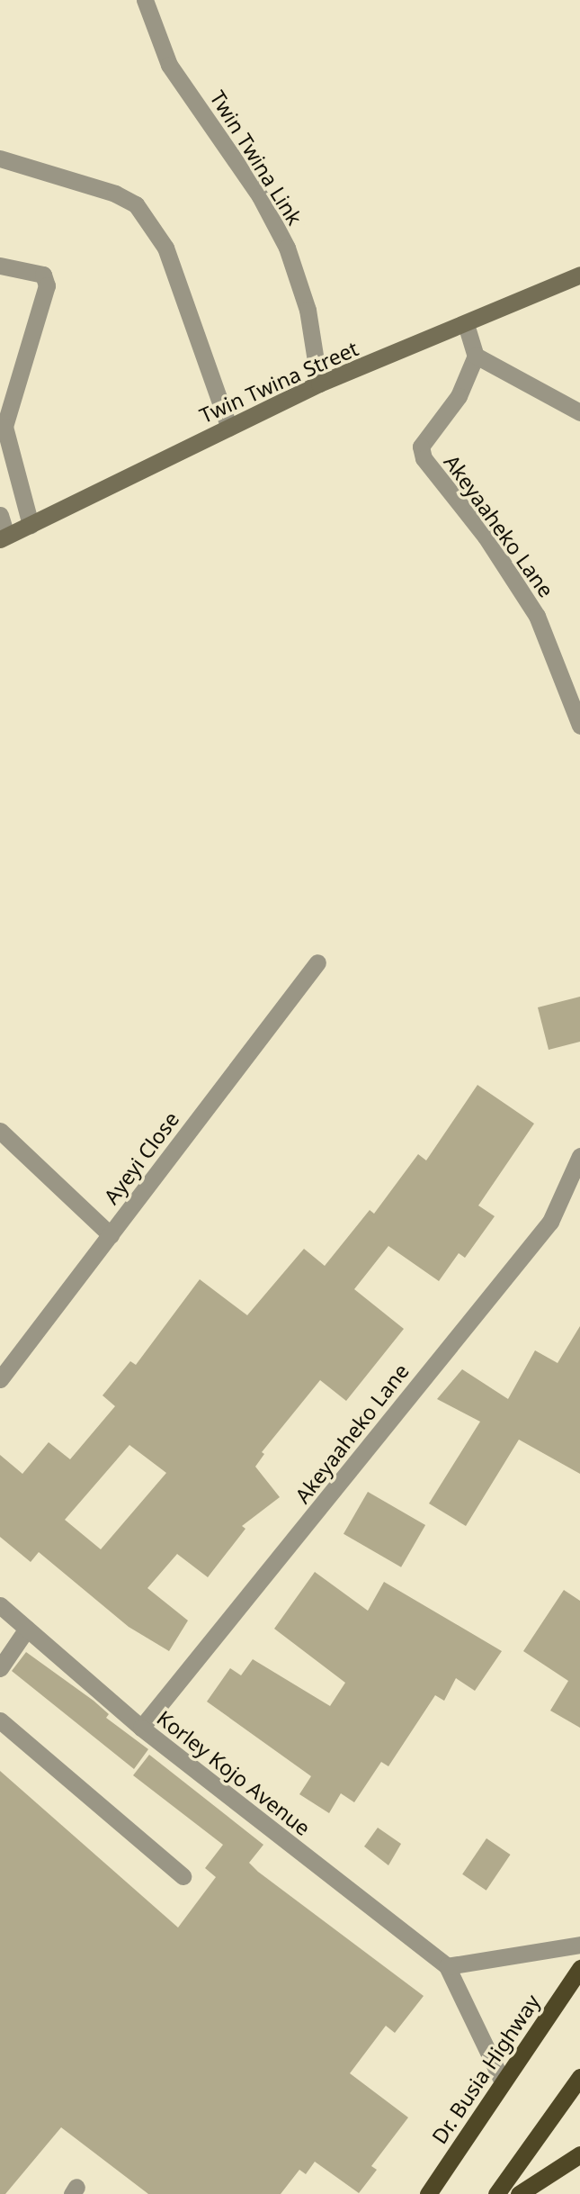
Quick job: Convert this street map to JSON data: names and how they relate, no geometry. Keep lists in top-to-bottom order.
{
  "streets": {
    "highway": ["Dr. Busia Highway"],
    "main road": ["Twin Twina Street"],
    "street": [
      "Twin Twina Link",
      "Akeyaaheko Lane",
      "Ayeyi Close",
      "Korley Kojo Avenue"
    ]
  },
  "crossings": [
    ["Twin Twina Link", "Twin Twina Street"],
    ["Akeyaaheko Lane", "Korley Kojo Avenue"],
    ["Korley Kojo Avenue", "Dr. Busia Highway"]
  ]
}
